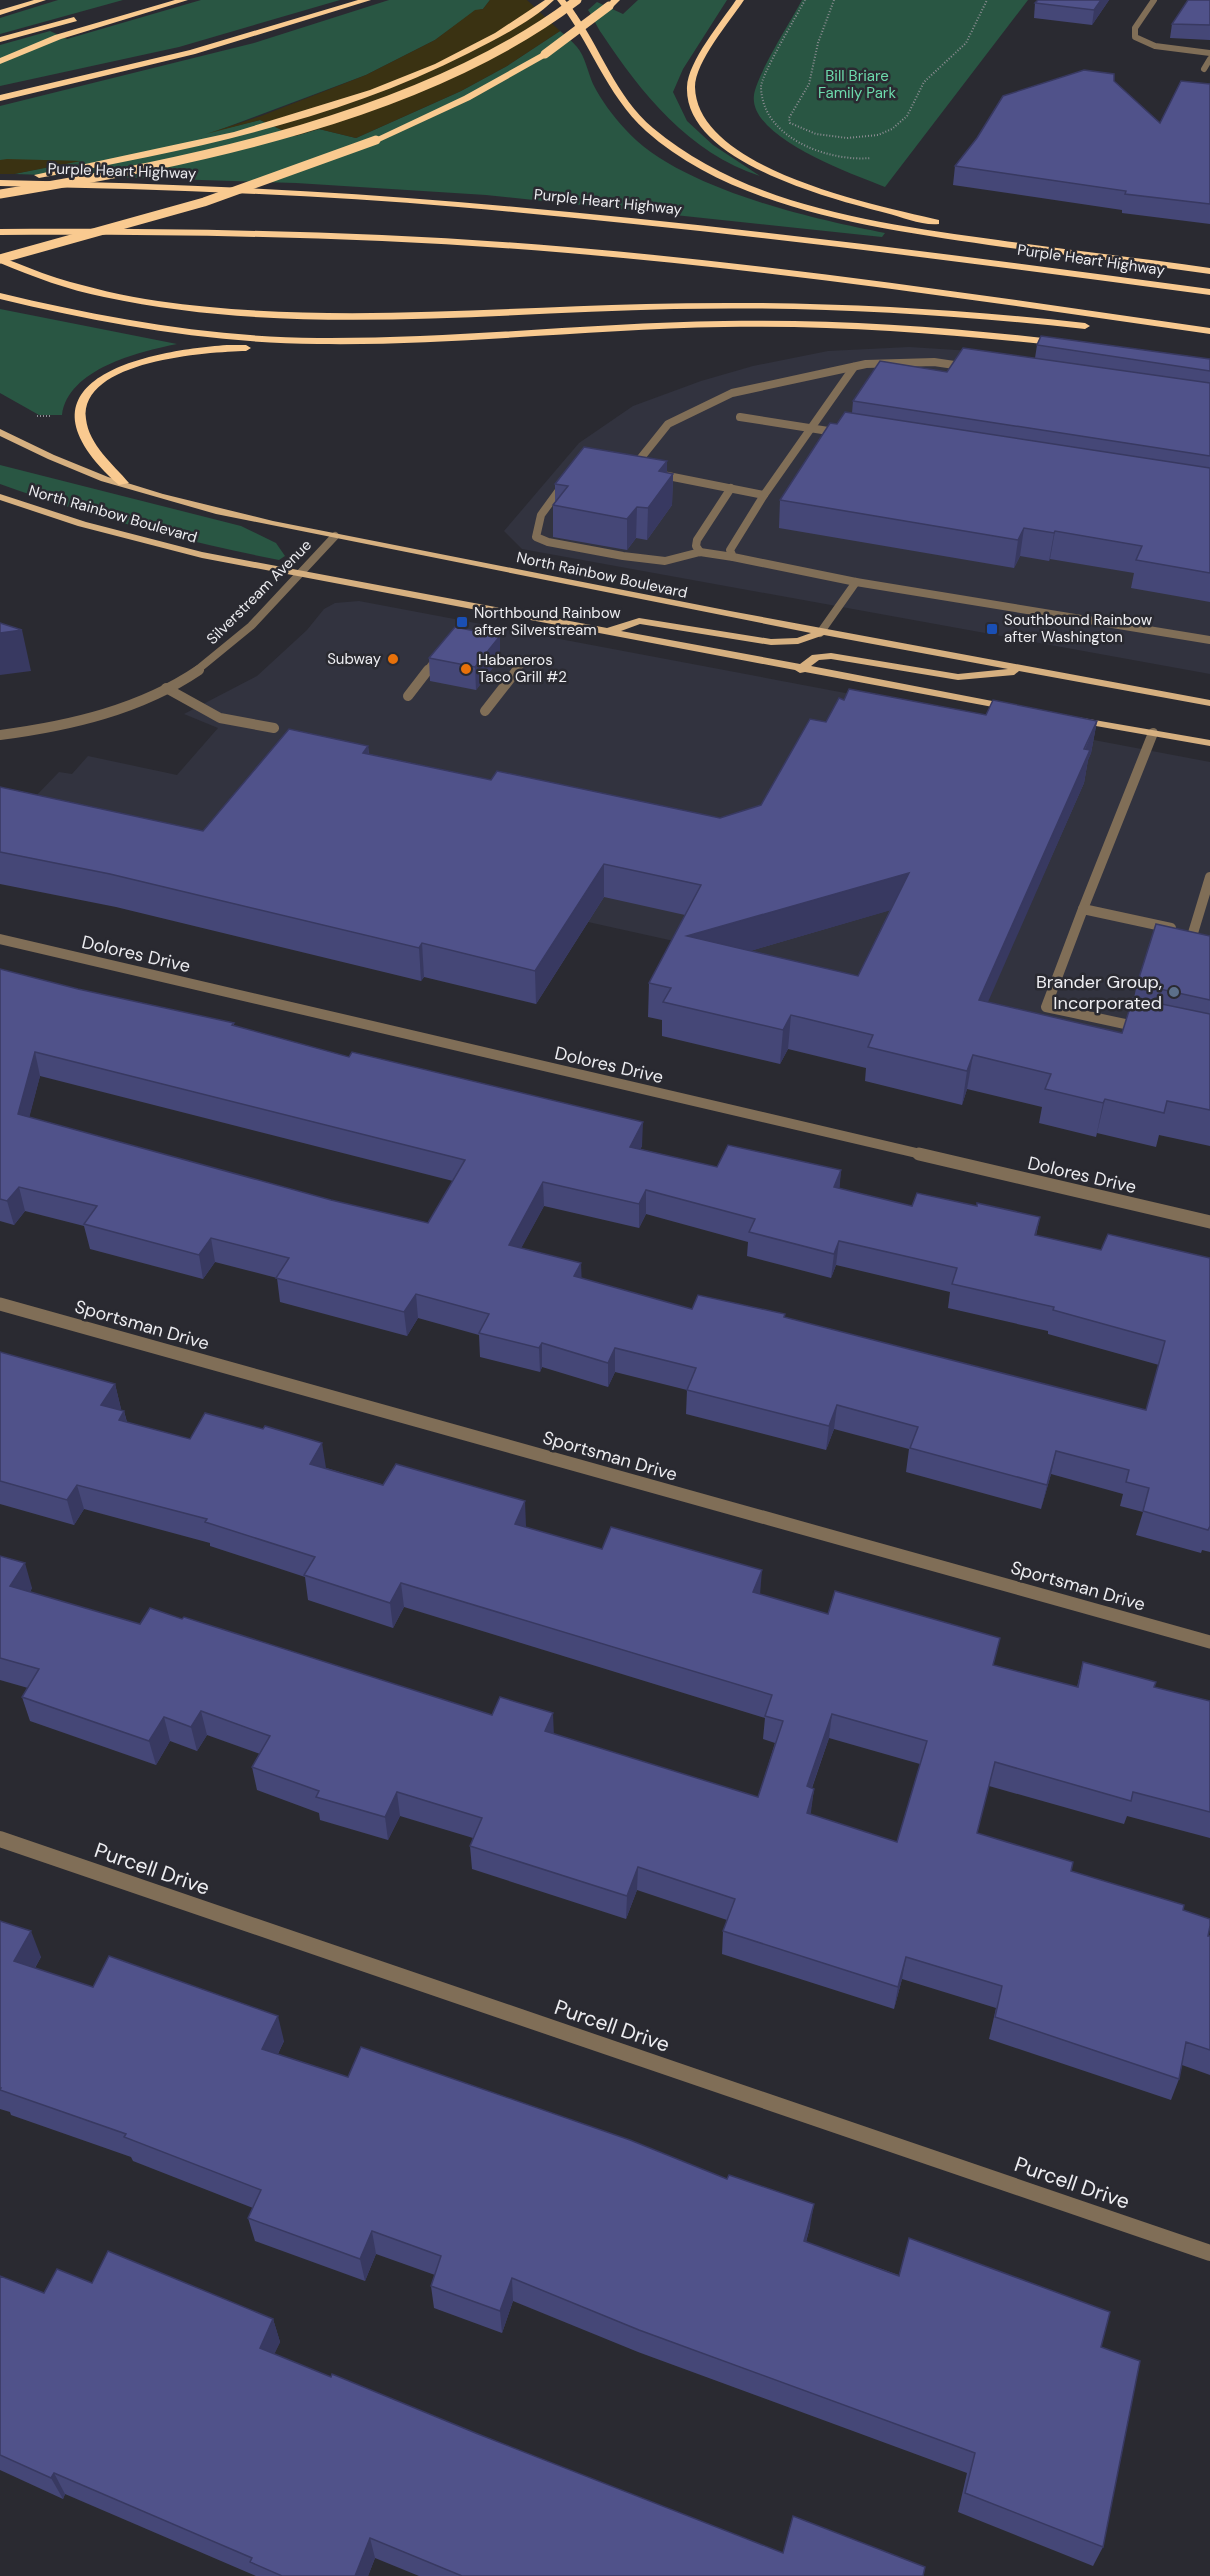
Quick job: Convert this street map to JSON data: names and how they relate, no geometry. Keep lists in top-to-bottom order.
{
  "streets": {
    "highway": ["Purple Heart Highway"],
    "main road": ["North Rainbow Boulevard"],
    "street": [
      "Silverstream Avenue",
      "Dolores Drive",
      "Sportsman Drive",
      "Purcell Drive"
    ]
  },
  "crossings": [
    ["North Rainbow Boulevard", "Silverstream Avenue"]
  ],
  "parks": ["Bill Briare Family Park"],
  "places": {
    "transit": ["Northbound Rainbow after Silverstream", "Southbound Rainbow after Washington"],
    "other": ["Subway", "Habaneros Taco Grill #2", "Brander Group, Incorporated"]
  }
}
